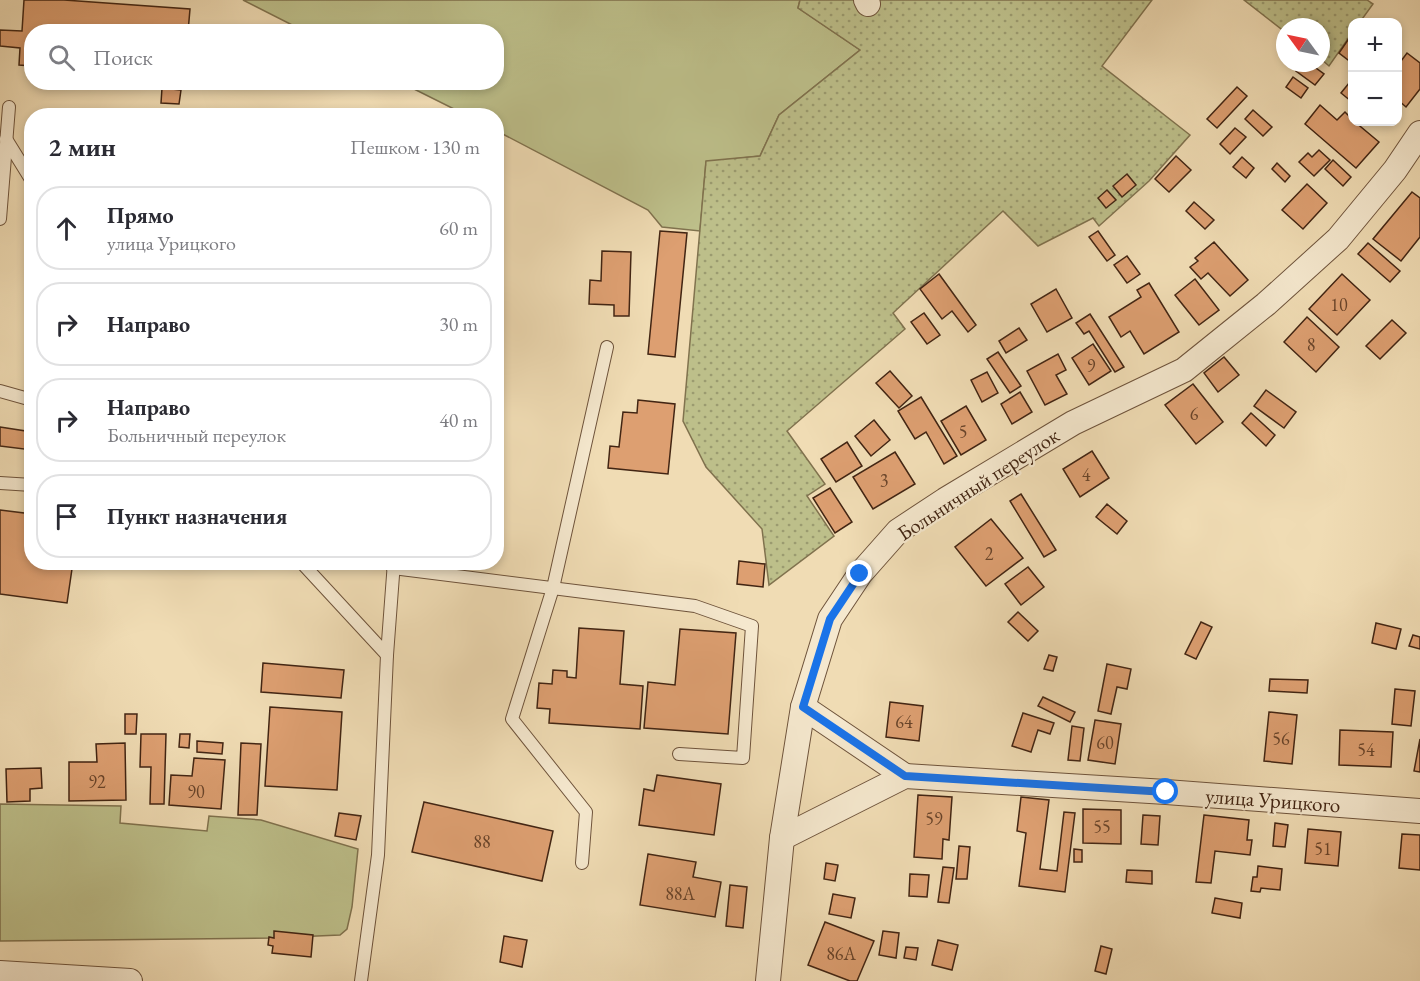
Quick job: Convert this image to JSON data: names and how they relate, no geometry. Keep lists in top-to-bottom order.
{
  "streets": {
    "street": ["Больничный переулок", "улица Урицкого"]
  },
  "house_numbers": [
    "10",
    "8",
    "9",
    "6",
    "5",
    "4",
    "3",
    "2",
    "64",
    "56",
    "60",
    "54",
    "92",
    "90",
    "59",
    "55",
    "88",
    "51",
    "88А",
    "86А"
  ],
  "north": "top left",
  "page": {
    "map_buttons": ["+", "−"],
    "search": "Поиск",
    "heading": ["2 мин", "Пешком · 130 m"],
    "list": [
      ["Прямо", "улица Урицкого", "60 m"],
      ["Направо", "30 m"],
      ["Направо", "Больничный переулок", "40 m"],
      "Пункт назначения"
    ]
  }
}
